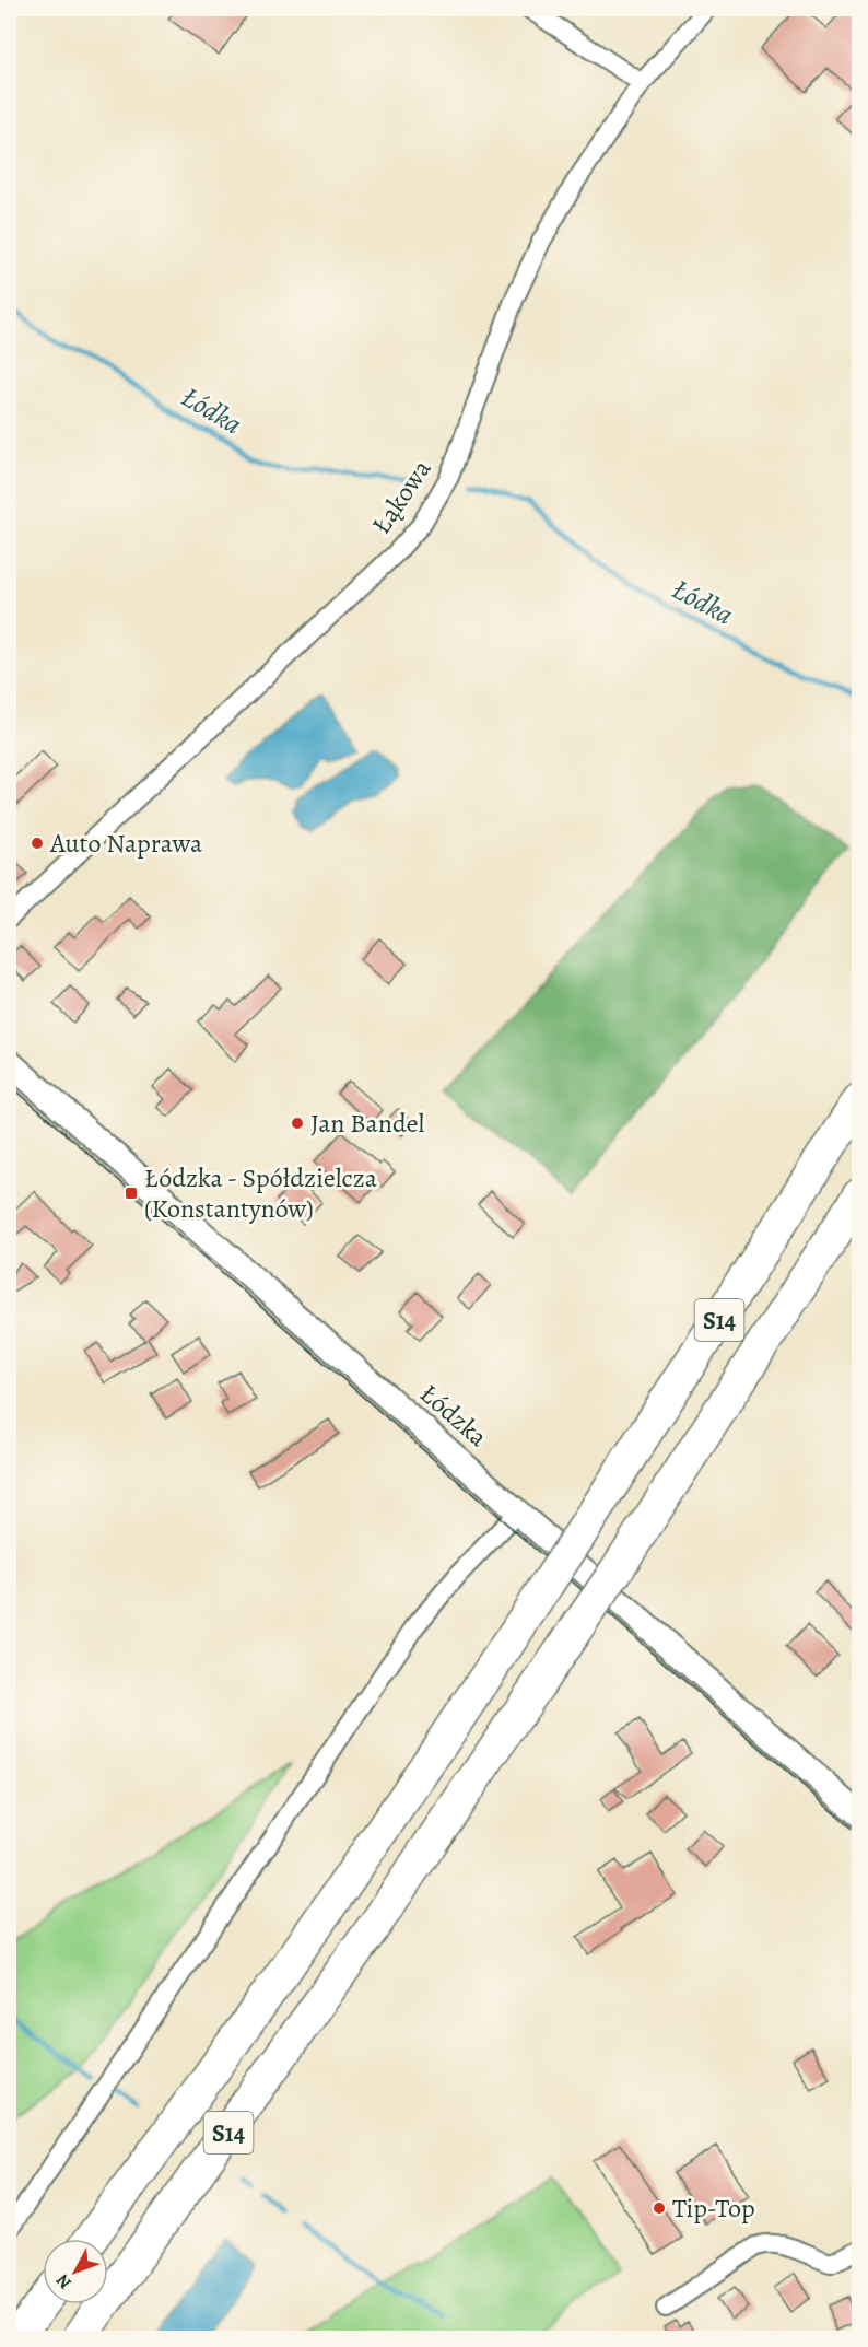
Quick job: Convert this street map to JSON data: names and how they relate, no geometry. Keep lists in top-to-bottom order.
{
  "streets": {
    "highway": ["S14"],
    "main road": ["Łódzka"],
    "street": ["Łąkowa"]
  },
  "water": ["Łódka"],
  "places": {
    "other": ["Auto Naprawa", "Jan Bandel", "Tip-Top"],
    "transit": ["Łódzka - Spółdzielcza (Konstantynów)"]
  },
  "north": "bottom left"
}
